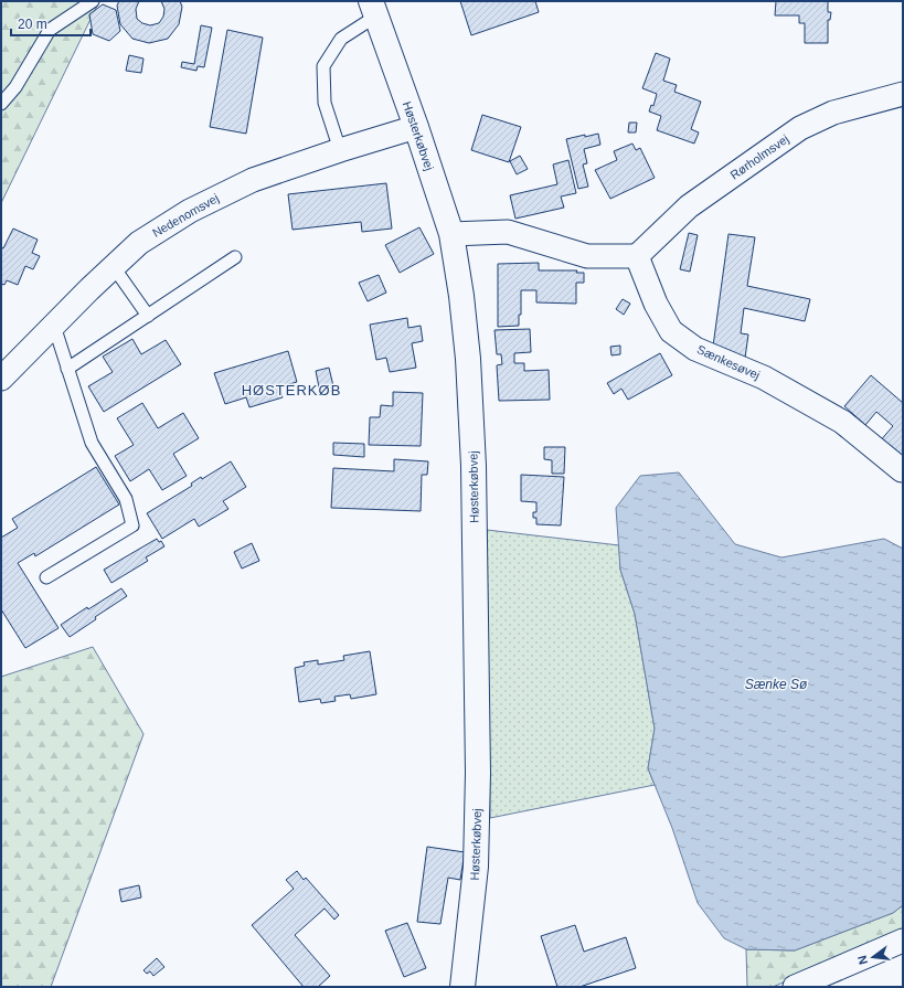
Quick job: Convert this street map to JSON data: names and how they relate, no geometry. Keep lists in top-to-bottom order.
{
  "streets": {
    "street": [
      "Høsterkøbvej",
      "Rørholmsvej",
      "Nedenomsvej",
      "Sænkesøvej"
    ]
  },
  "crossings": [
    ["Høsterkøbvej", "Nedenomsvej"],
    ["Rørholmsvej", "Sænkesøvej"]
  ],
  "districts": ["HØSTERKØB"],
  "water": ["Sænke Sø"],
  "scale_bar": "20 m",
  "north": "left"
}
